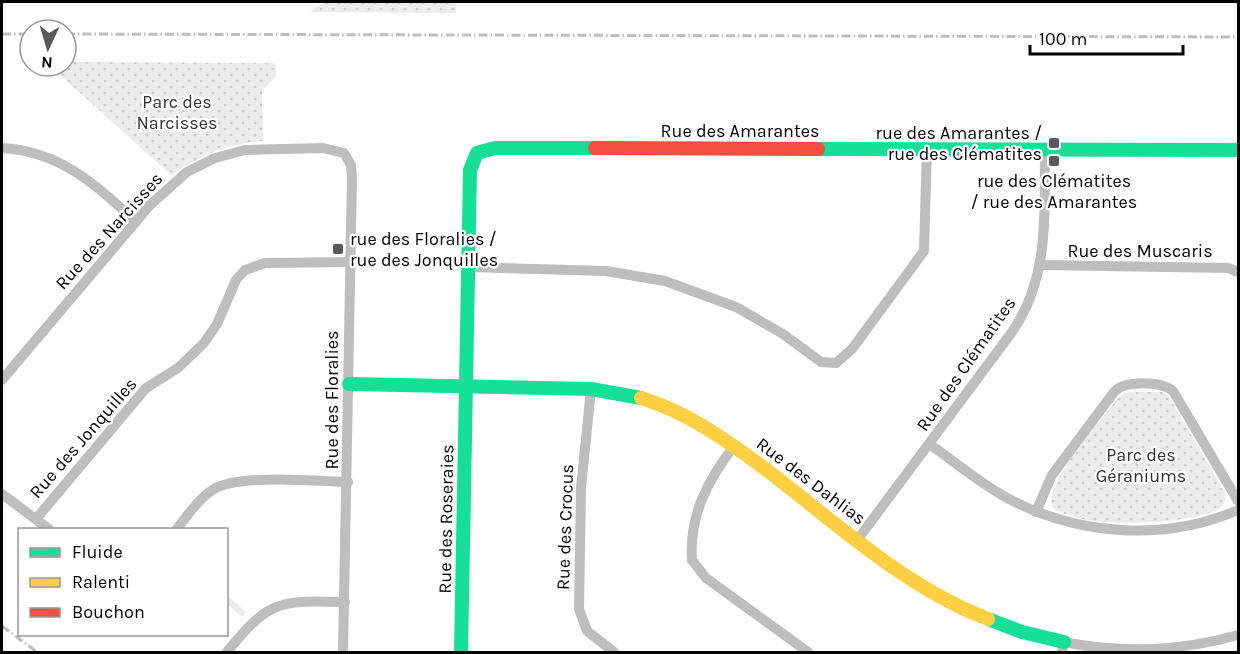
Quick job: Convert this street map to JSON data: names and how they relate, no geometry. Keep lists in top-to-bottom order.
{
  "streets": {
    "street": [
      "Rue des Amarantes",
      "Rue des Narcisses",
      "Rue des Muscaris",
      "Rue des Clématites",
      "Rue des Floralies",
      "Rue des Jonquilles",
      "Rue des Dahlias",
      "Rue des Roseraies",
      "Rue des Crocus"
    ]
  },
  "crossings": [
    ["Rue des Amarantes", "Rue des Clématites"],
    ["Rue des Amarantes", "Rue des Dahlias"],
    ["Rue des Amarantes", "Rue des Roseraies"],
    ["Rue des Narcisses", "Rue des Floralies"],
    ["Rue des Muscaris", "Rue des Clématites"],
    ["Rue des Clématites", "Rue des Dahlias"],
    ["Rue des Floralies", "Rue des Jonquilles"],
    ["Rue des Floralies", "Rue des Dahlias"],
    ["Rue des Dahlias", "Rue des Roseraies"],
    ["Rue des Dahlias", "Rue des Crocus"]
  ],
  "parks": ["Parc des Narcisses", "Parc des Géraniums"],
  "places": {
    "transit": ["rue des Amarantes / rue des Clématites", "rue des Clématites / rue des Amarantes", "rue des Floralies / rue des Jonquilles"]
  },
  "legend": ["Fluide", "Ralenti", "Bouchon"],
  "scale_bar": "100 m",
  "north": "bottom"
}
